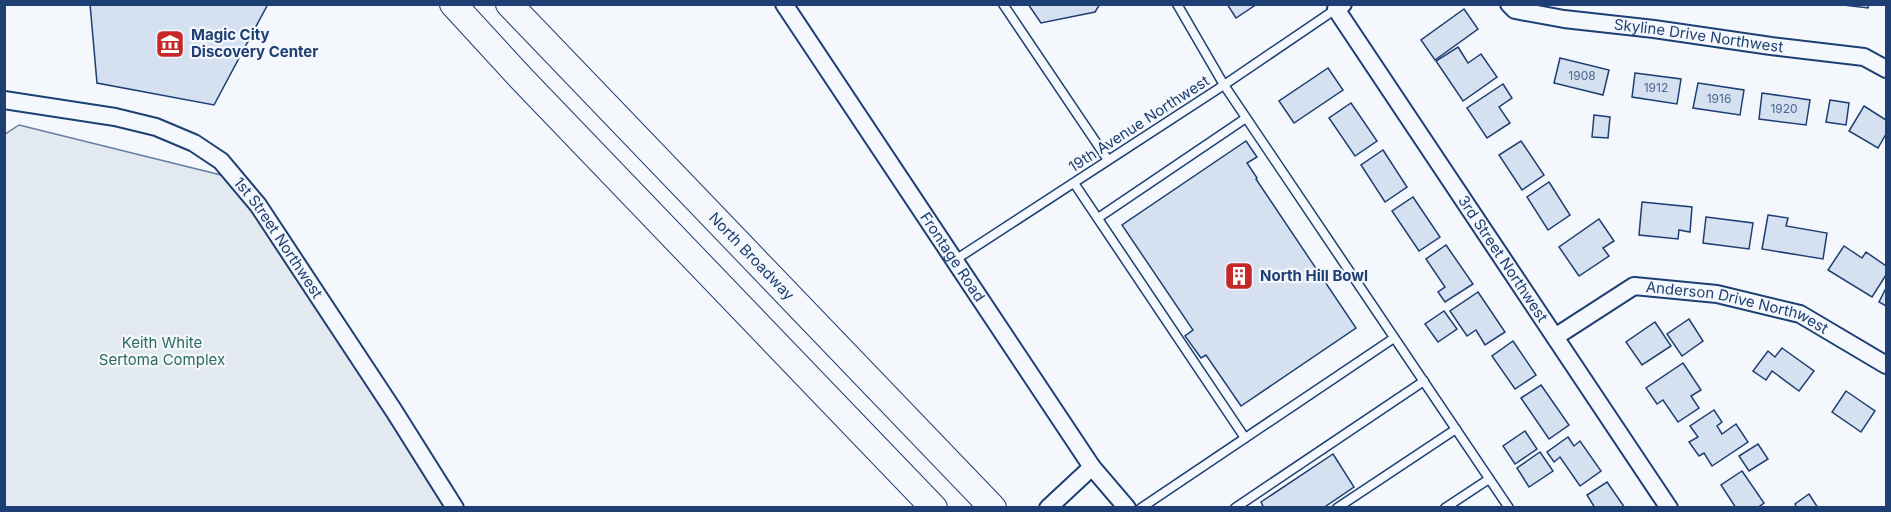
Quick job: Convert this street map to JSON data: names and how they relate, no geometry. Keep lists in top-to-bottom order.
{
  "streets": {
    "main road": ["North Broadway"],
    "street": [
      "Skyline Drive Northwest",
      "1st Street Northwest",
      "Frontage Road",
      "3rd Street Northwest",
      "Anderson Drive Northwest"
    ],
    "lane": ["19th Avenue Northwest"]
  },
  "crossings": [
    ["19th Avenue Northwest", "Frontage Road"],
    ["19th Avenue Northwest", "3rd Street Northwest"],
    ["3rd Street Northwest", "Anderson Drive Northwest"]
  ],
  "parks": ["Keith White Sertoma Complex"],
  "places": {
    "museum": ["Magic City Discovery Center"],
    "building": ["North Hill Bowl"]
  },
  "house_numbers": [
    "1908",
    "1912",
    "1916",
    "1920"
  ]
}
